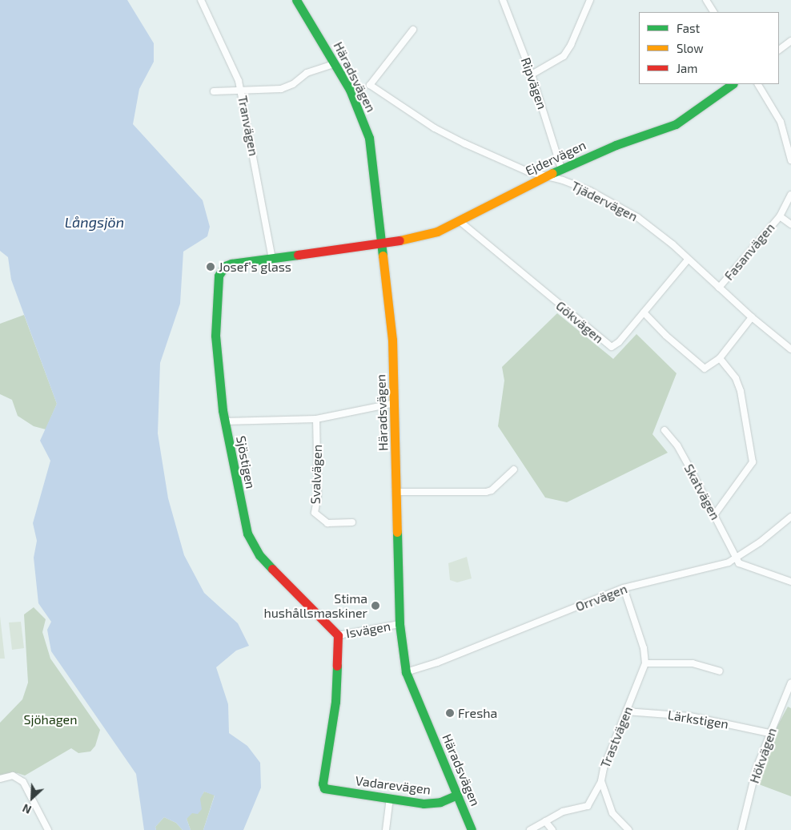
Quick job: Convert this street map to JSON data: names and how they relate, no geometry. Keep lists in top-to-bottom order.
{
  "streets": {
    "street": [
      "Häradsvägen",
      "Ripvägen",
      "Tranvägen",
      "Ejdervägen",
      "Tjädervägen",
      "Fasanvägen",
      "Gökvägen",
      "Sjöstigen",
      "Svalvägen",
      "Skatvägen",
      "Orrvägen",
      "Isvägen",
      "Lärkstigen",
      "Trastvägen",
      "Hökvägen",
      "Vadarevägen"
    ]
  },
  "crossings": [
    ["Häradsvägen", "Ejdervägen"],
    ["Häradsvägen", "Sjöstigen"],
    ["Häradsvägen", "Orrvägen"],
    ["Häradsvägen", "Isvägen"],
    ["Häradsvägen", "Vadarevägen"],
    ["Ripvägen", "Ejdervägen"],
    ["Tranvägen", "Sjöstigen"],
    ["Ejdervägen", "Tjädervägen"],
    ["Ejdervägen", "Gökvägen"],
    ["Ejdervägen", "Sjöstigen"],
    ["Tjädervägen", "Fasanvägen"],
    ["Tjädervägen", "Gökvägen"],
    ["Sjöstigen", "Isvägen"],
    ["Sjöstigen", "Vadarevägen"],
    ["Skatvägen", "Orrvägen"],
    ["Isvägen", "Vadarevägen"],
    ["Lärkstigen", "Trastvägen"],
    ["Lärkstigen", "Hökvägen"]
  ],
  "water": ["Långsjön"],
  "parks": ["Sjöhagen"],
  "places": ["Josef’s glass", "Stima hushållsmaskiner", "Fresha"],
  "legend": ["Fast", "Slow", "Jam"],
  "north": "bottom left"
}
